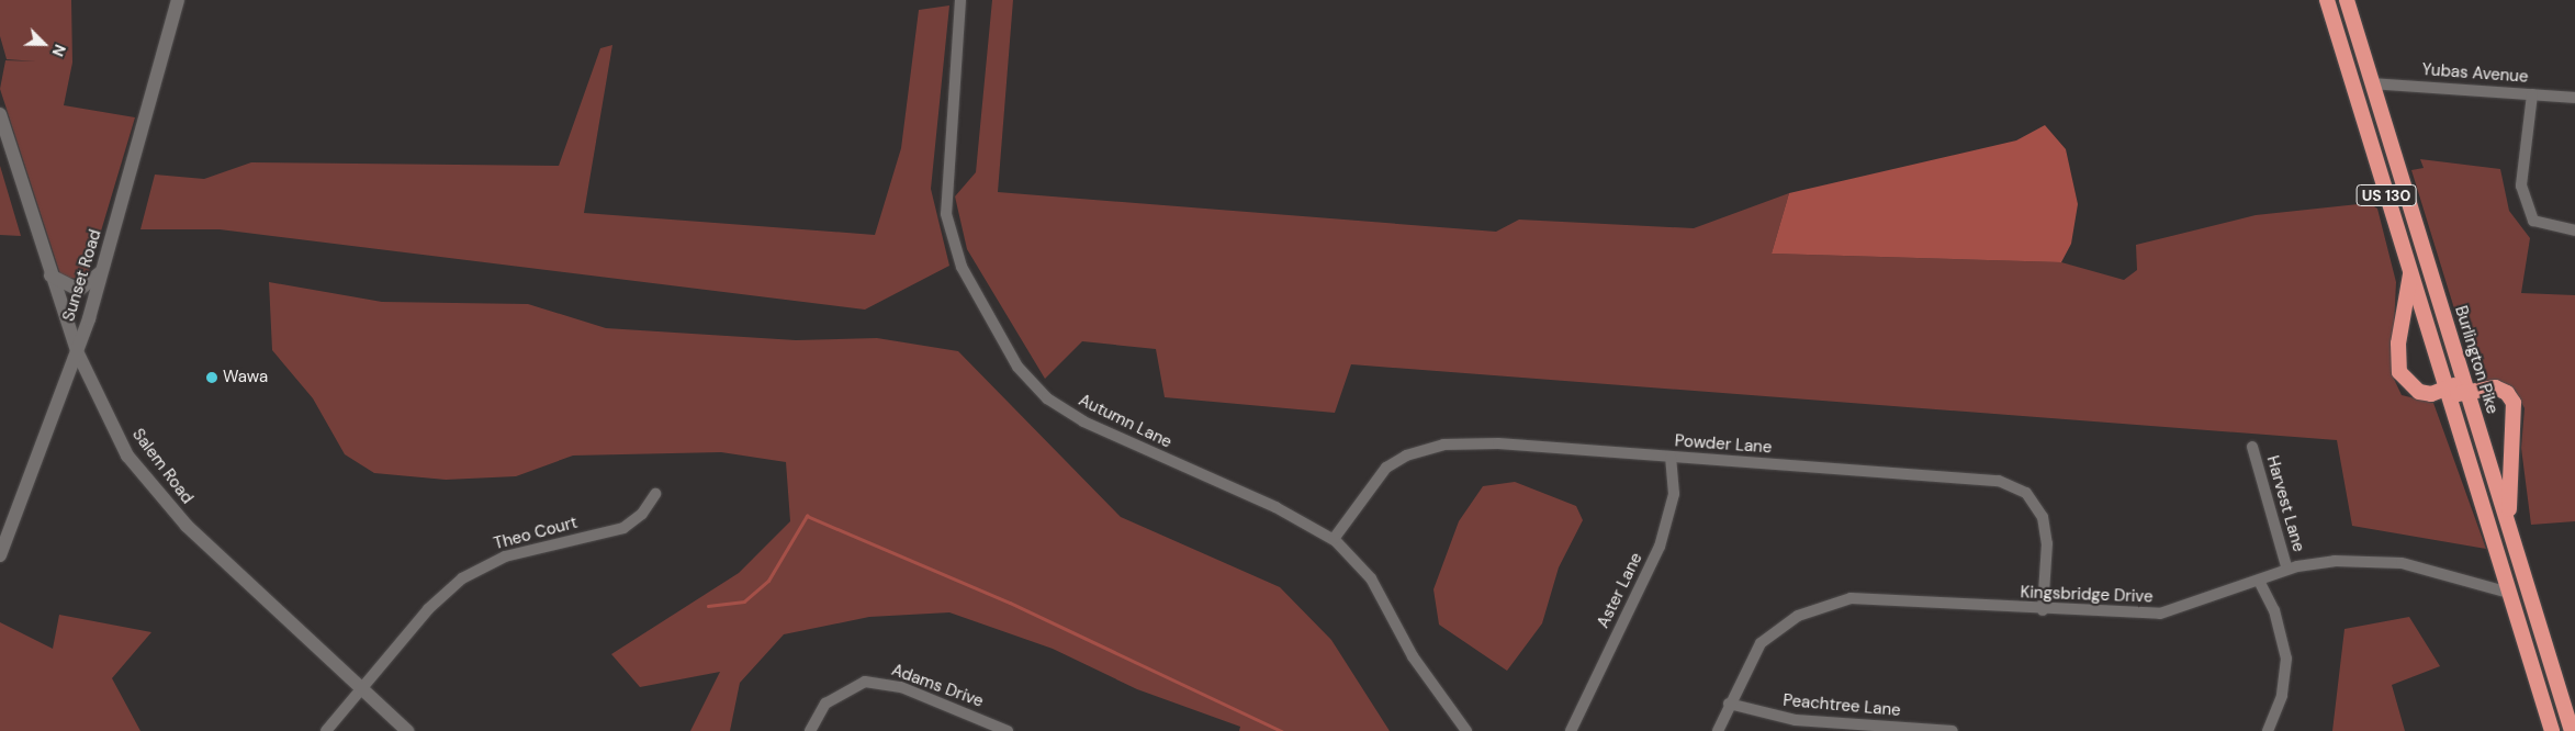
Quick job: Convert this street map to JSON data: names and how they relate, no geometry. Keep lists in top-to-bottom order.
{
  "streets": {
    "highway": ["US 130", "Burlington Pike"],
    "street": [
      "Yubas Avenue",
      "Sunset Road",
      "Autumn Lane",
      "Powder Lane",
      "Salem Road",
      "Harvest Lane",
      "Theo Court",
      "Aster Lane",
      "Kingsbridge Drive",
      "Adams Drive",
      "Peachtree Lane"
    ]
  },
  "crossings": [
    ["Yubas Avenue", "Burlington Pike"],
    ["US 130", "Kingsbridge Drive"],
    ["Sunset Road", "Salem Road"],
    ["Autumn Lane", "Powder Lane"],
    ["Powder Lane", "Aster Lane"],
    ["Powder Lane", "Kingsbridge Drive"],
    ["Salem Road", "Theo Court"],
    ["Harvest Lane", "Kingsbridge Drive"],
    ["Kingsbridge Drive", "Peachtree Lane"]
  ],
  "places": ["Wawa"],
  "north": "bottom right"
}
